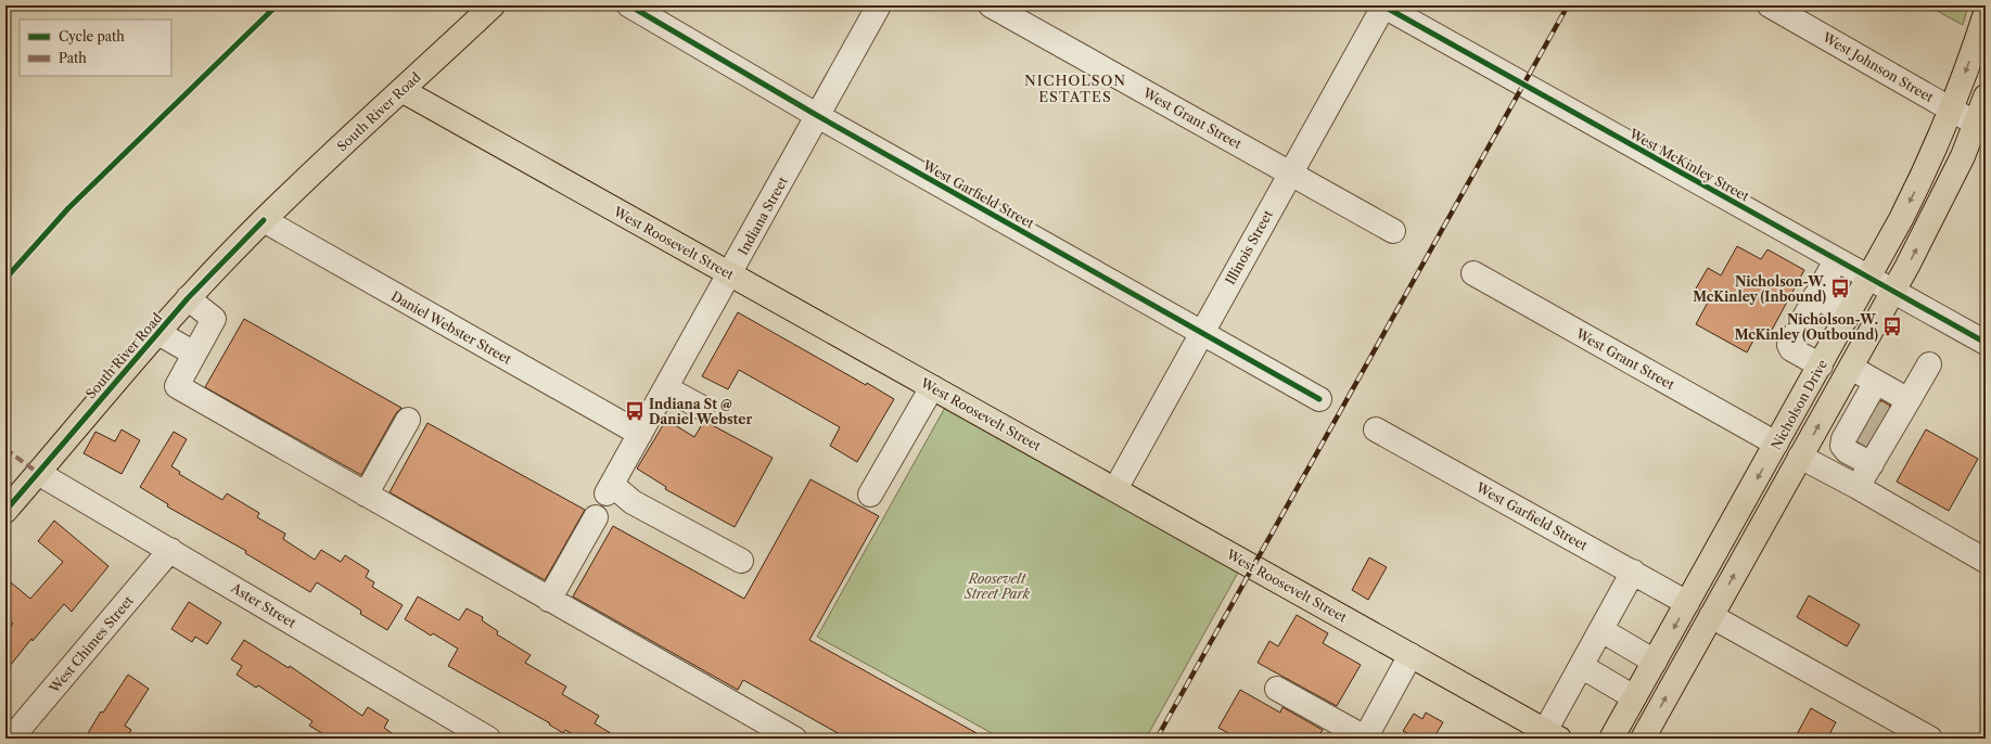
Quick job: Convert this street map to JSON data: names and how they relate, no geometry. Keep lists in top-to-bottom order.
{
  "streets": {
    "main road": ["South River Road", "West Roosevelt Street", "Nicholson Drive"],
    "street": [
      "West Johnson Street",
      "West Grant Street",
      "West McKinley Street",
      "West Garfield Street",
      "Indiana Street",
      "Illinois Street",
      "Daniel Webster Street",
      "Aster Street",
      "West Chimes Street"
    ]
  },
  "crossings": [
    ["West Johnson Street", "Nicholson Drive"],
    ["South River Road", "West Roosevelt Street"],
    ["South River Road", "Daniel Webster Street"],
    ["South River Road", "Aster Street"],
    ["West Grant Street", "Illinois Street"],
    ["West Grant Street", "Nicholson Drive"],
    ["West McKinley Street", "Illinois Street"],
    ["West McKinley Street", "Nicholson Drive"],
    ["West Garfield Street", "Indiana Street"],
    ["West Garfield Street", "Illinois Street"],
    ["West Garfield Street", "Nicholson Drive"],
    ["Indiana Street", "West Roosevelt Street"],
    ["Indiana Street", "Daniel Webster Street"],
    ["West Roosevelt Street", "Illinois Street"],
    ["Aster Street", "West Chimes Street"]
  ],
  "districts": ["NICHOLSON ESTATES"],
  "parks": ["Roosevelt Street Park"],
  "places": {
    "bus stop": ["Nicholson-W. McKinley (Inbound)", "Nicholson-W. McKinley (Outbound)", "Indiana St @ Daniel Webster"]
  },
  "legend": ["Cycle path", "Path"]
}
